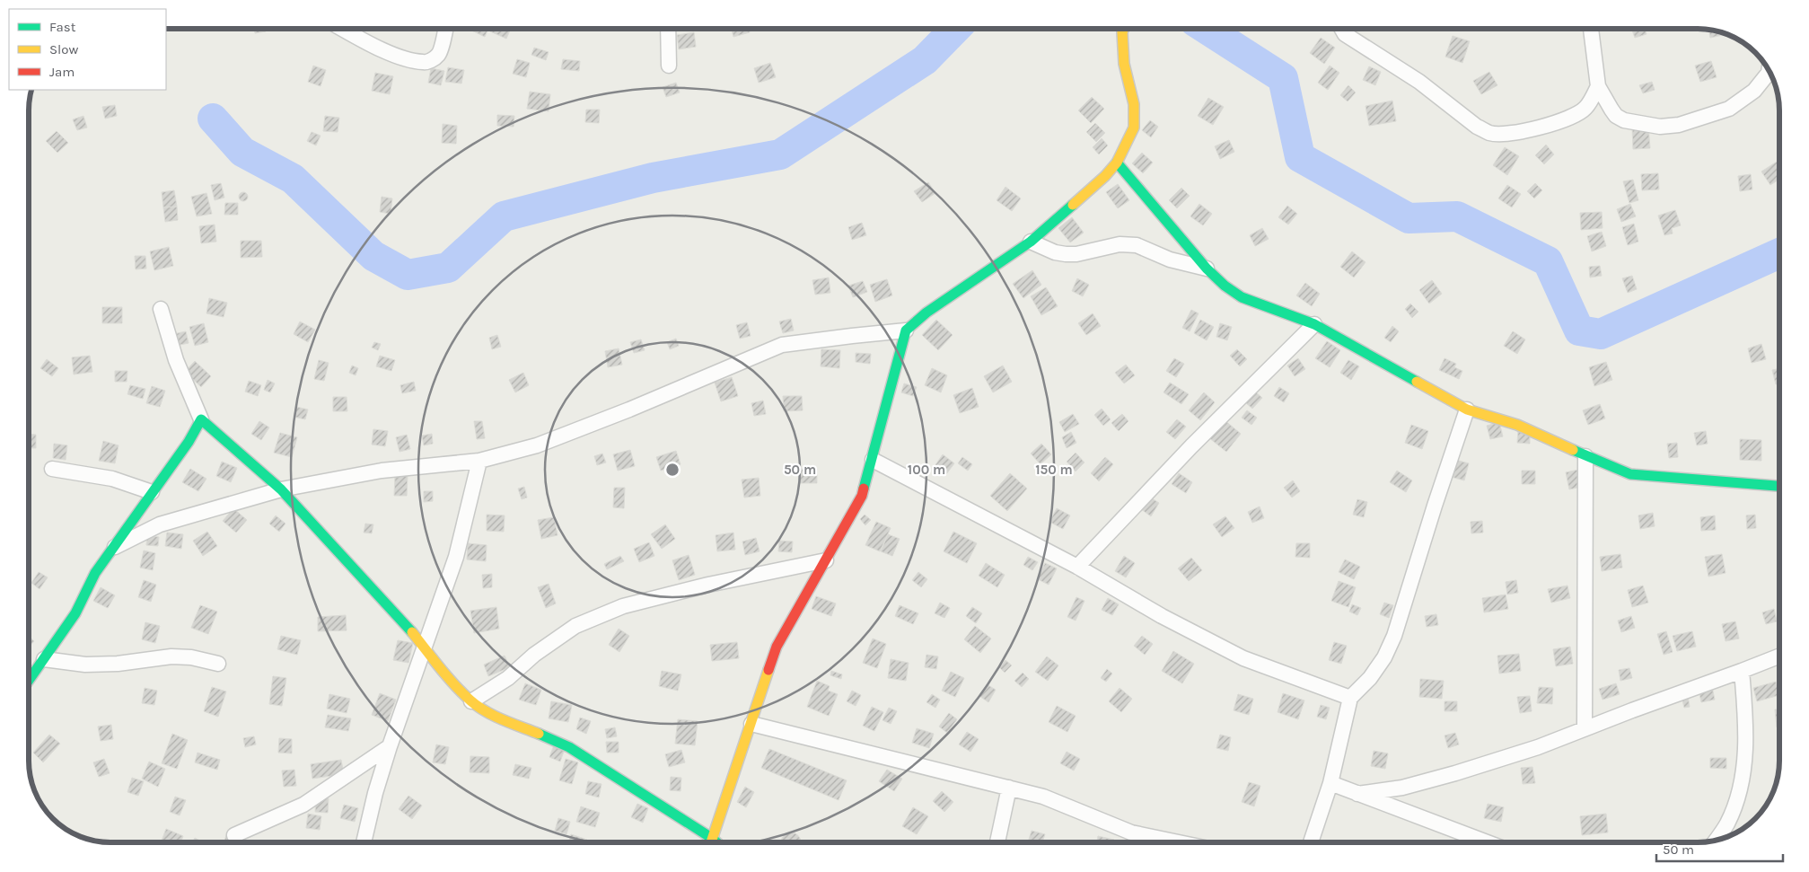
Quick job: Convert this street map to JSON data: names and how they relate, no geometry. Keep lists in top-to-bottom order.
{
  "legend": ["Fast", "Slow", "Jam"],
  "scale_bar": "50 m",
  "rings": ["50 m", "100 m", "150 m"]
}
